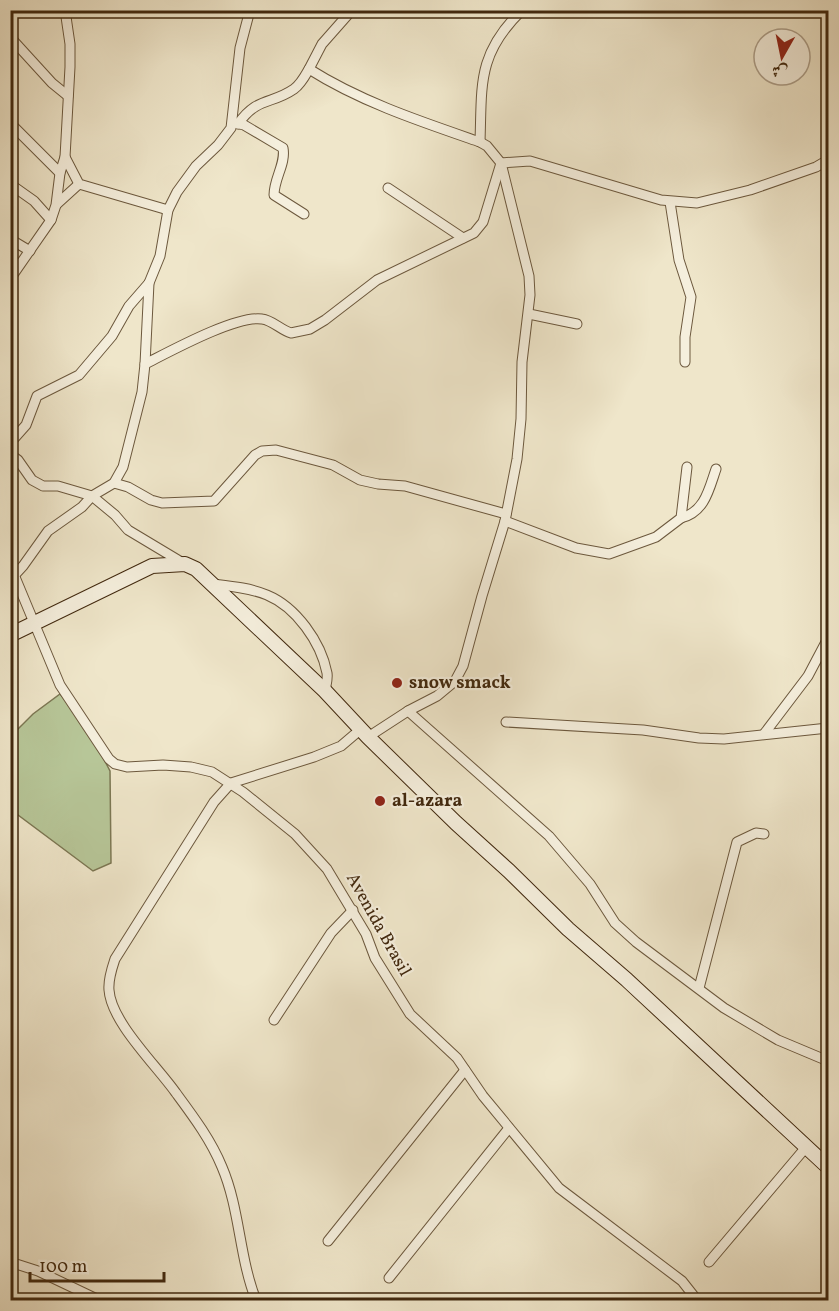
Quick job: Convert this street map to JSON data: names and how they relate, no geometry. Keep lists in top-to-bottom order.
{
  "streets": {
    "street": ["Avenida Brasil"]
  },
  "places": ["snow smack", "al-azara"],
  "scale_bar": "100 m",
  "north": "bottom"
}
